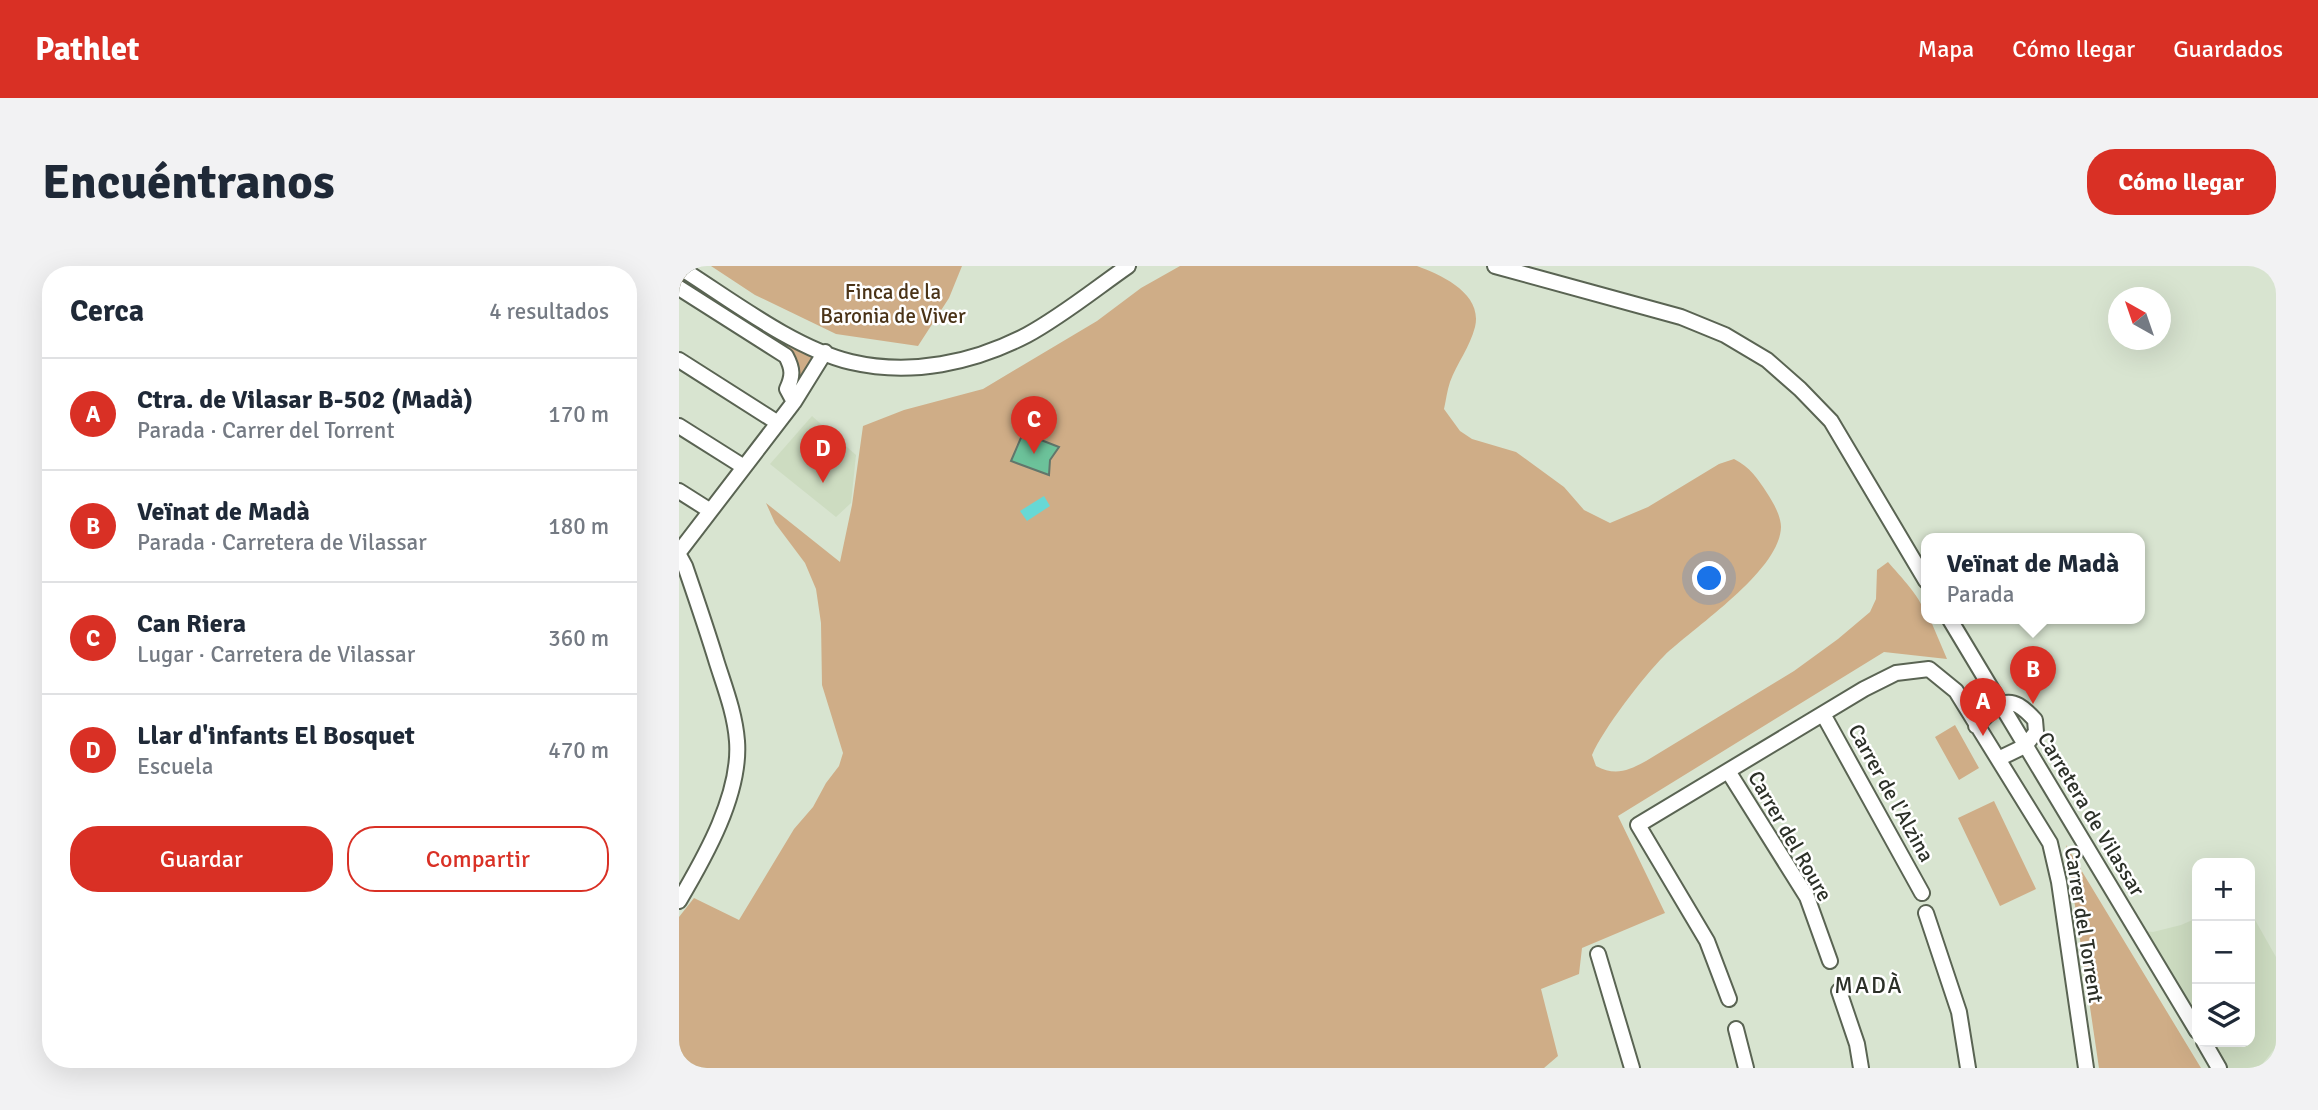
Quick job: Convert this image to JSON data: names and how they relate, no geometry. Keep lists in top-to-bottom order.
{
  "streets": {
    "street": [
      "Carrer de l'Alzina",
      "Carretera de Vilassar",
      "Carrer del Roure",
      "Carrer del Torrent"
    ]
  },
  "crossings": [
    ["Carrer de l'Alzina", "Carrer del Torrent"],
    ["Carrer del Roure", "Carrer del Torrent"]
  ],
  "districts": ["MADÀ"],
  "parks": ["Finca de la Baronia de Viver"],
  "north": "top left",
  "page": {
    "header": "Pathlet",
    "nav": ["Mapa", "Cómo llegar", "Guardados"],
    "buttons": [
      "Cómo llegar",
      ["Guardar", "Compartir"]
    ],
    "title": "Encuéntranos",
    "heading": ["Cerca", "4 resultados"],
    "list": [
      {
        "mark": "A",
        "name": "Ctra. de Vilasar B-502 (Madà)",
        "note": "Parada · Carrer del Torrent",
        "value": "170 m"
      },
      {
        "mark": "B",
        "name": "Veïnat de Madà",
        "note": "Parada · Carretera de Vilassar",
        "value": "180 m"
      },
      {
        "mark": "C",
        "name": "Can Riera",
        "note": "Lugar · Carretera de Vilassar",
        "value": "360 m"
      },
      {
        "mark": "D",
        "name": "Llar d'infants El Bosquet",
        "note": "Escuela",
        "value": "470 m"
      }
    ],
    "pins": [
      "C",
      "D",
      "B",
      "A"
    ],
    "popup": ["Veïnat de Madà", "Parada"],
    "map_buttons": ["+", "−"]
  }
}
